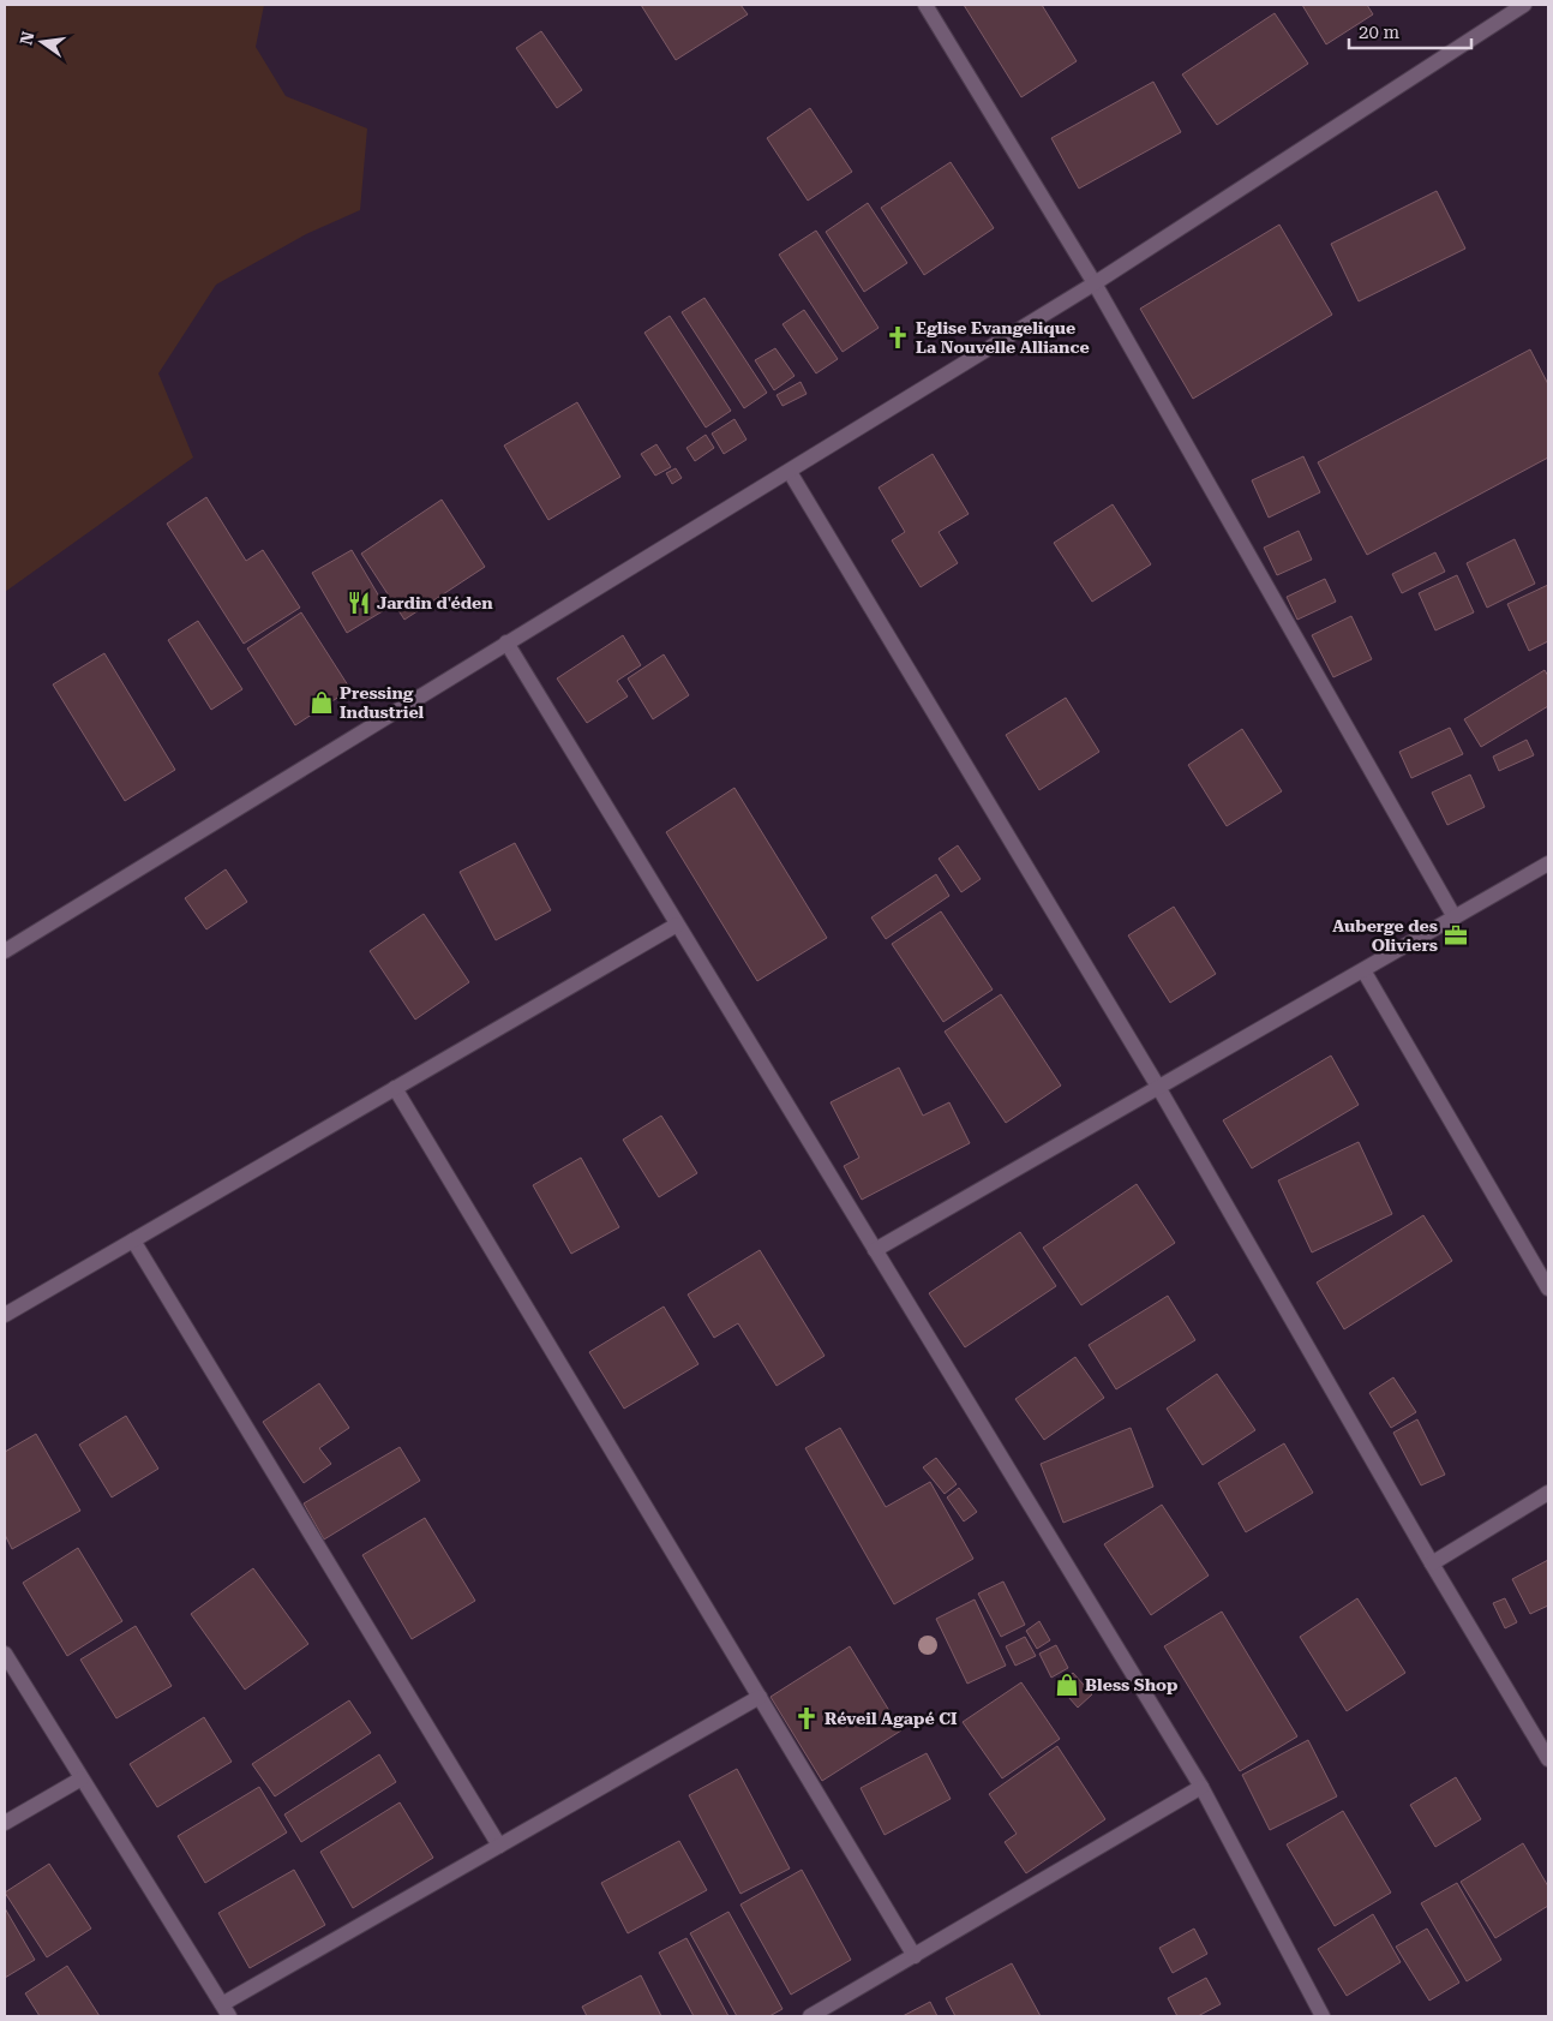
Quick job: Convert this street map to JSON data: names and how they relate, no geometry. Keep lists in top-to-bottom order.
{
  "places": {
    "church": ["Eglise Evangelique La Nouvelle Alliance", "Réveil Agapé CI"],
    "restaurant": ["Jardin d'éden"],
    "shop": ["Pressing Industriel", "Bless Shop"],
    "office": ["Auberge des Oliviers"]
  },
  "scale_bar": "20 m",
  "north": "left"
}
